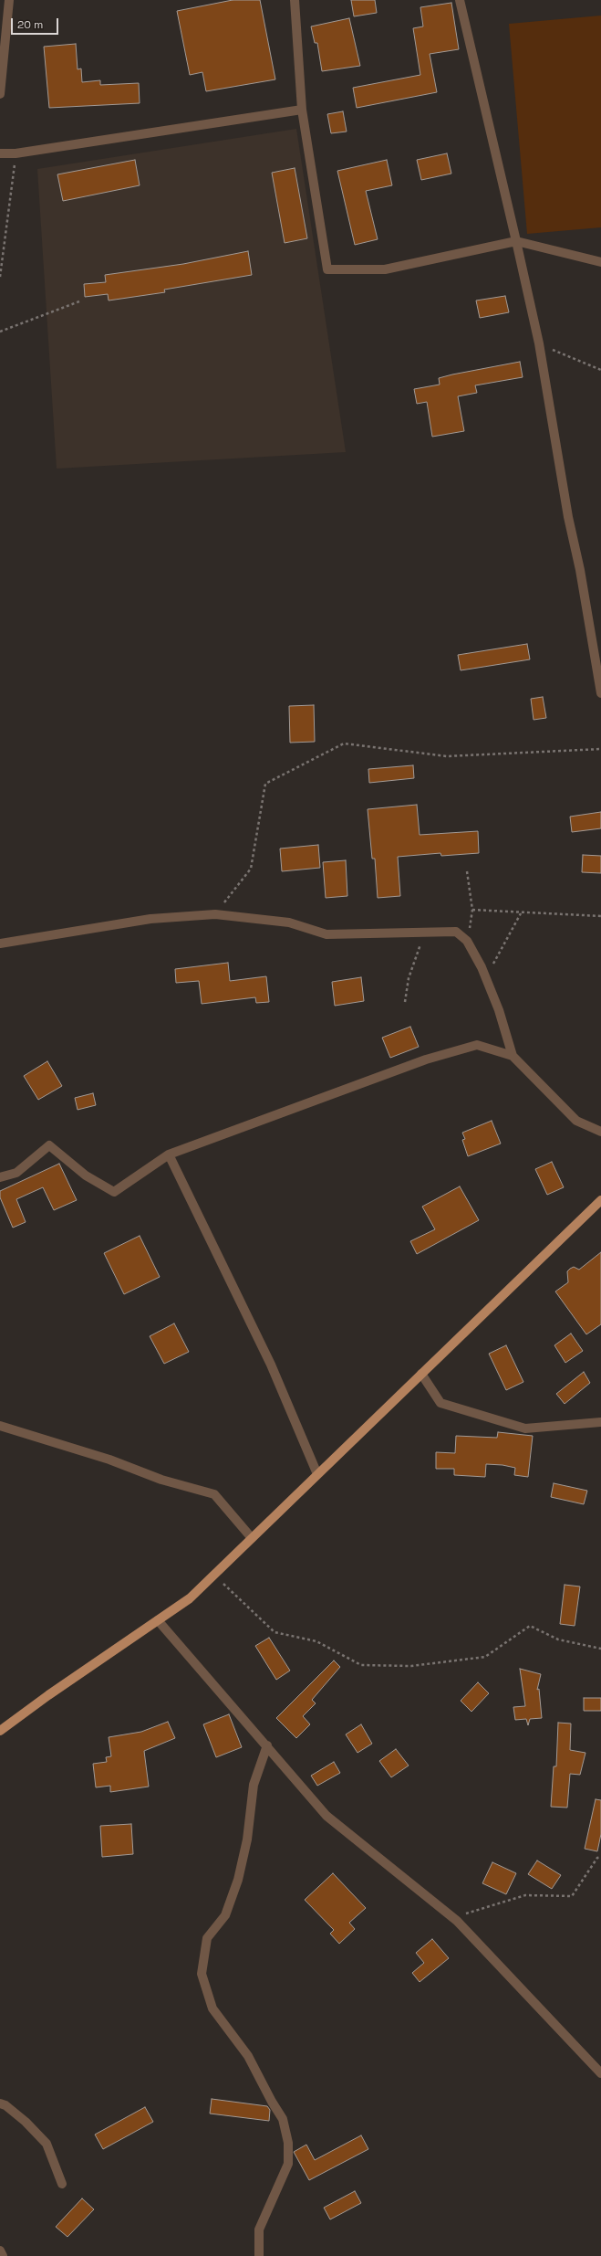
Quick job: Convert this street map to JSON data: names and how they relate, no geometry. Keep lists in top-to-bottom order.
{
  "scale_bar": "20 m"
}
